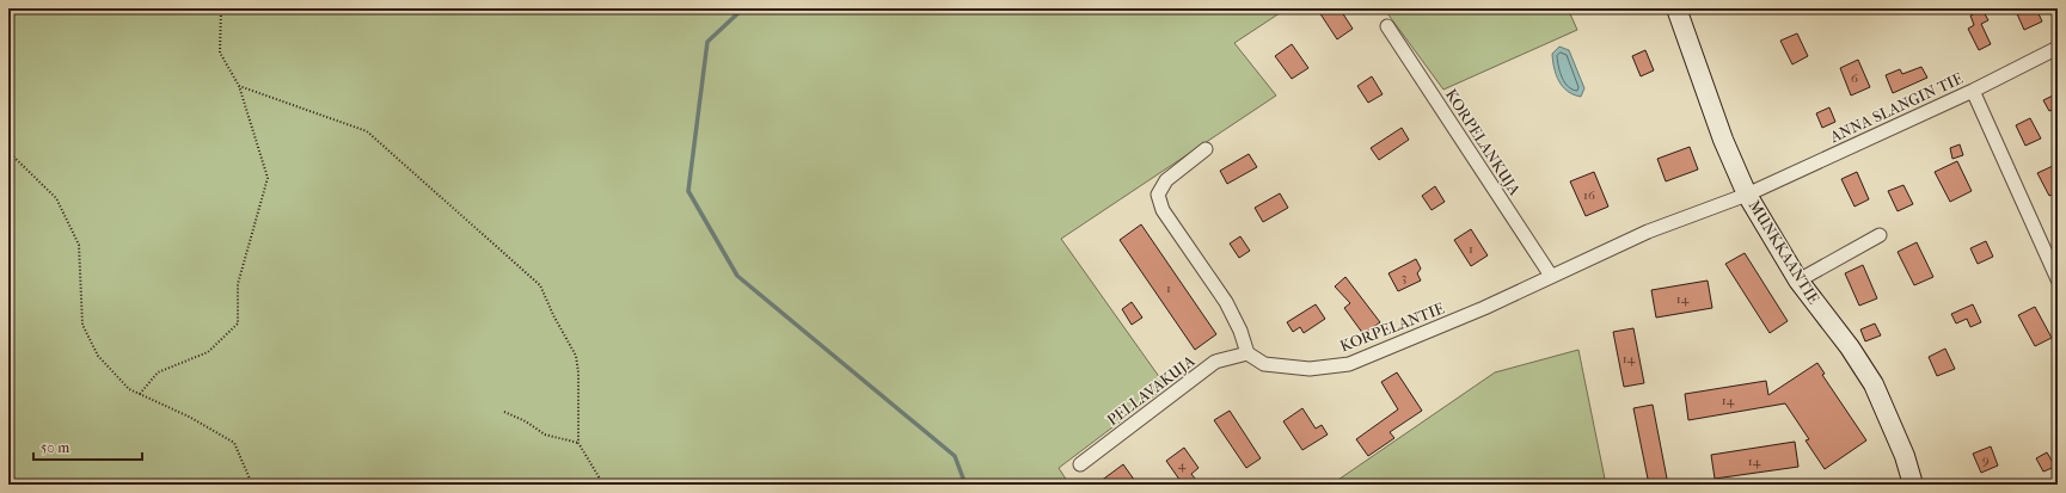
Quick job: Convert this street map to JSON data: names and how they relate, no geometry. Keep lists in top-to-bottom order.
{
  "streets": {
    "street": [
      "ANNA SLANGIN TIE",
      "KORPELANKUJA",
      "MUNKKAANTIE",
      "KORPELANTIE",
      "PELLAVAKUJA"
    ]
  },
  "crossings": [
    ["ANNA SLANGIN TIE", "MUNKKAANTIE"],
    ["ANNA SLANGIN TIE", "KORPELANTIE"],
    ["KORPELANKUJA", "KORPELANTIE"],
    ["MUNKKAANTIE", "KORPELANTIE"],
    ["KORPELANTIE", "PELLAVAKUJA"]
  ],
  "house_numbers": [
    "6",
    "16",
    "1",
    "3",
    "1",
    "14",
    "14",
    "14",
    "9",
    "14",
    "4"
  ],
  "scale_bar": "50 m"
}
